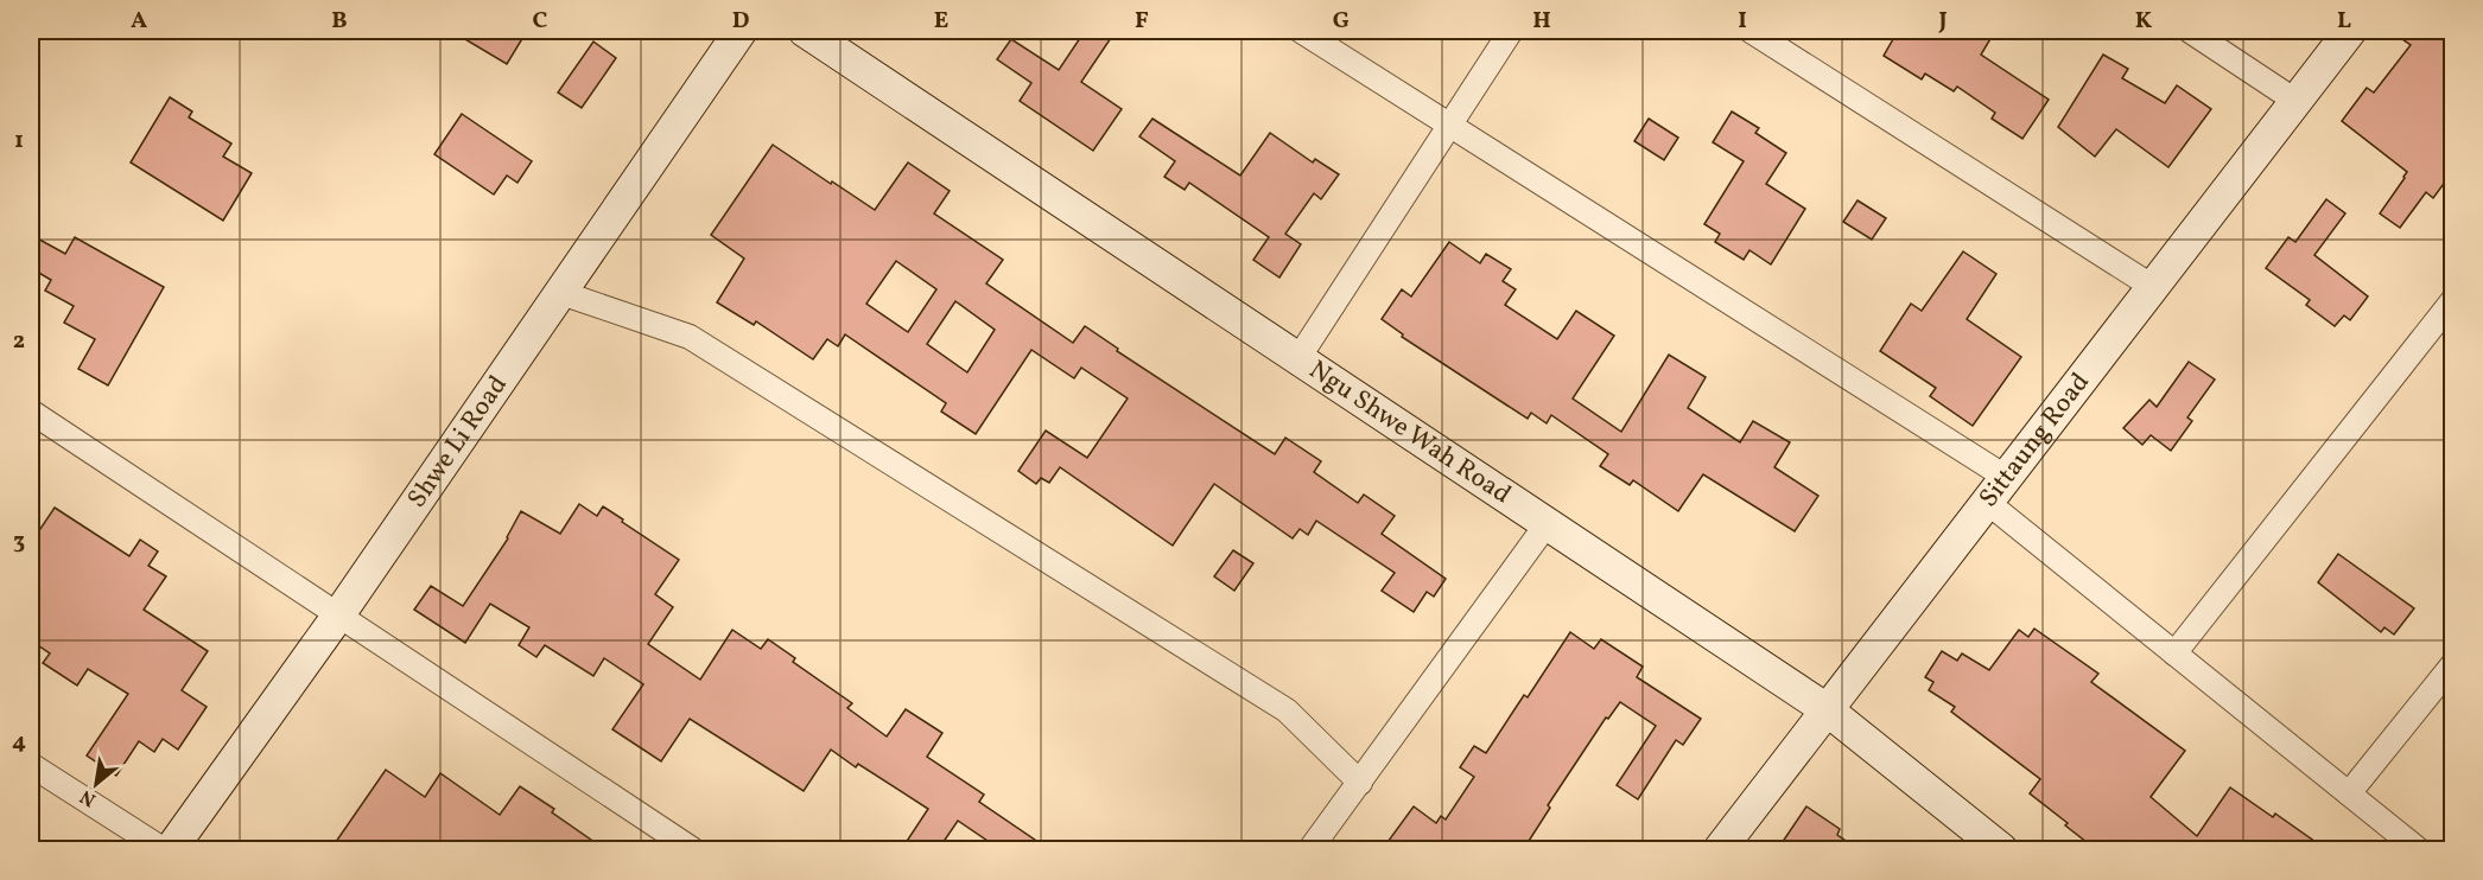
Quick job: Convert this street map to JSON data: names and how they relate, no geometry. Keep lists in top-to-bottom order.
{
  "streets": {
    "street": ["Ngu Shwe Wah Road", "Sittaung Road", "Shwe Li Road"]
  },
  "crossings": [
    ["Ngu Shwe Wah Road", "Sittaung Road"]
  ],
  "north": "bottom left",
  "grid": {
    "columns": [
      "A",
      "B",
      "C",
      "D",
      "E",
      "F",
      "G",
      "H",
      "I",
      "J",
      "K",
      "L"
    ],
    "rows": [
      "1",
      "2",
      "3",
      "4"
    ]
  }
}
